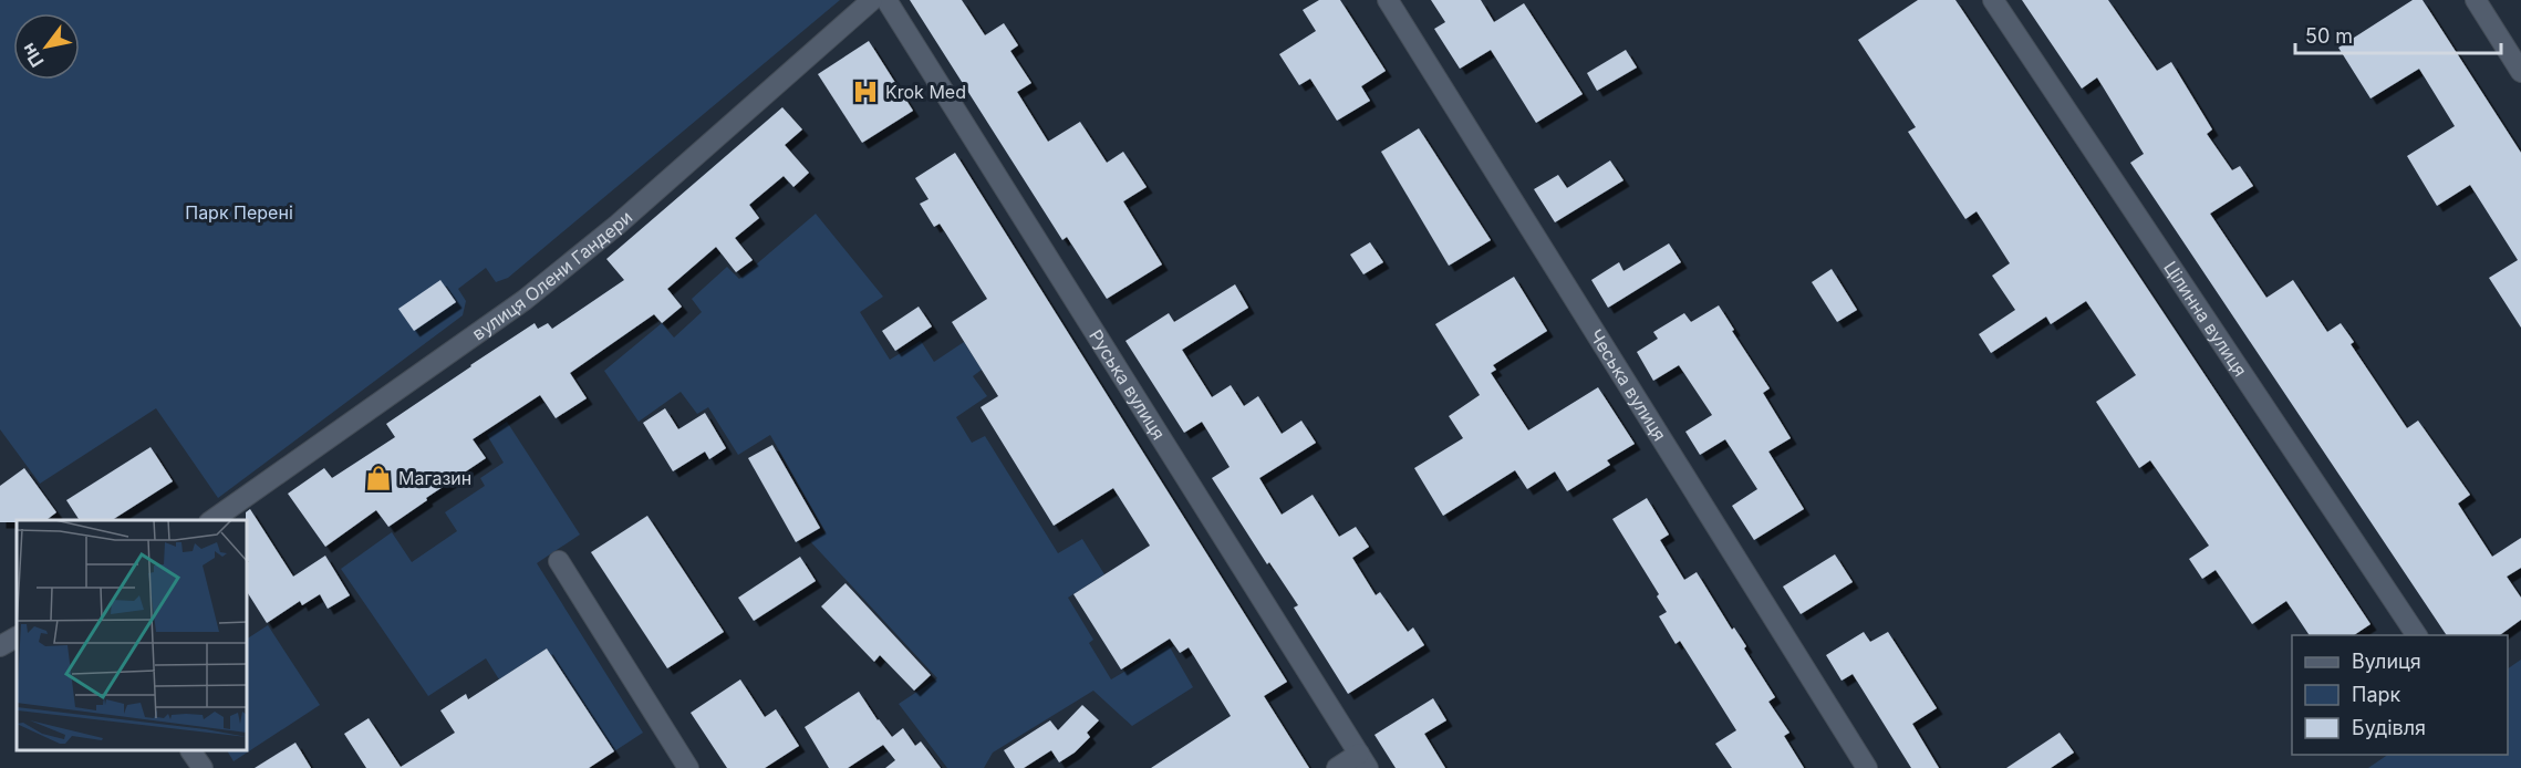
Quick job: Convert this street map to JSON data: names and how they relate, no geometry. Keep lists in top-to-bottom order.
{
  "streets": {
    "street": [
      "вулиця Олени Гандери",
      "Цілинна вулиця",
      "Руська вулиця",
      "Чеська вулиця"
    ]
  },
  "parks": ["Парк Перені"],
  "places": {
    "hospital": ["Krok Med"],
    "shop": ["Магазин"]
  },
  "legend": ["Вулиця", "Парк", "Будівля"],
  "scale_bar": "50 m",
  "north": "bottom left"
}
